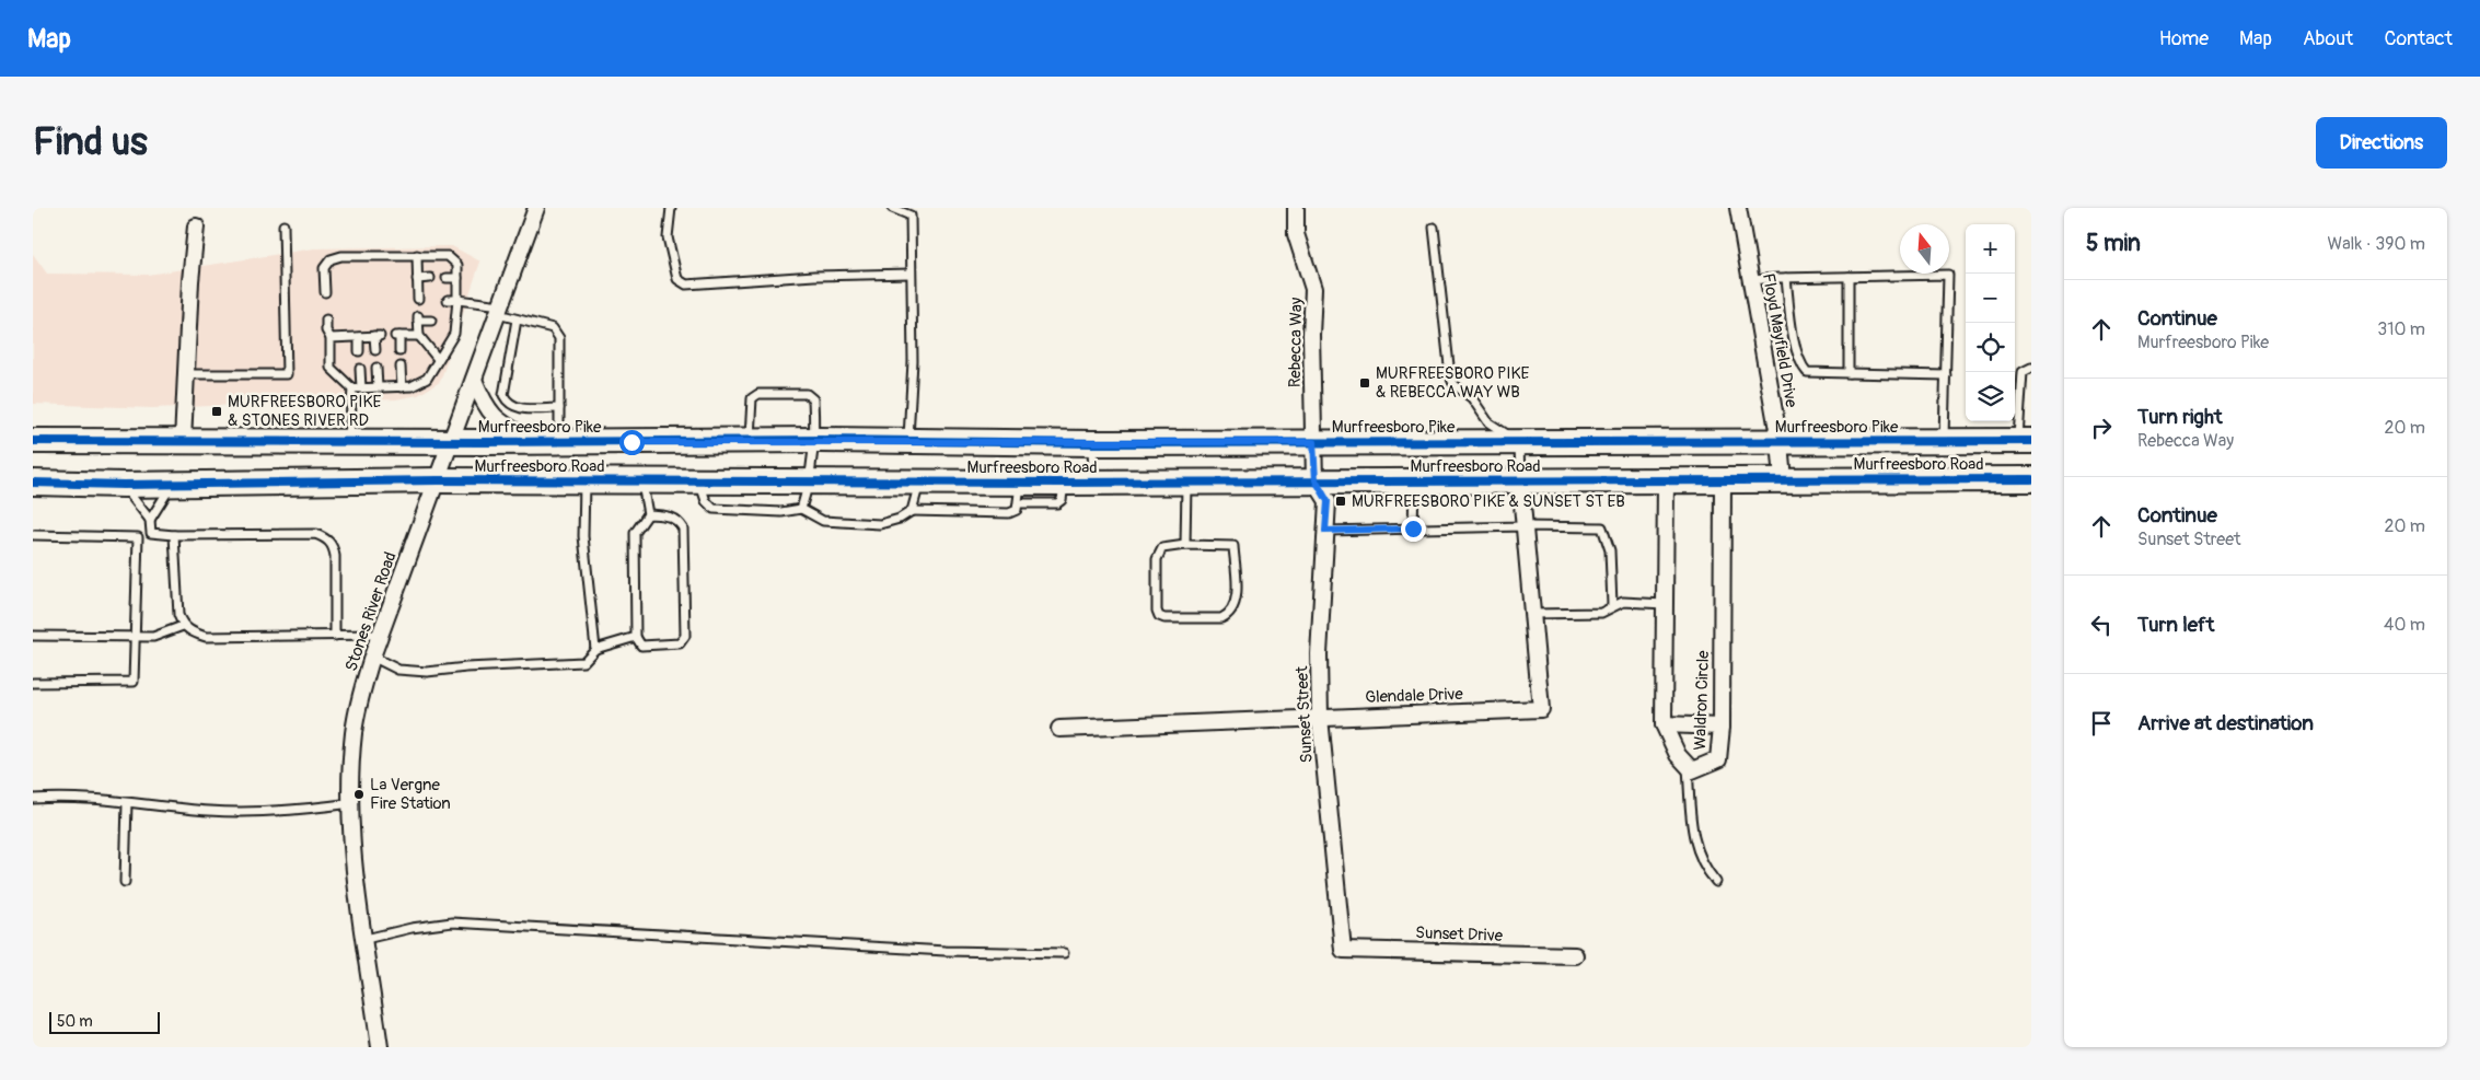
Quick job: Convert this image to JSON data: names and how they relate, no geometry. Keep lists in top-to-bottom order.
{
  "streets": {
    "main road": ["Murfreesboro Pike", "Murfreesboro Road"],
    "street": [
      "Floyd Mayfield Drive",
      "Rebecca Way",
      "Stones River Road",
      "Glendale Drive",
      "Waldron Circle",
      "Sunset Street",
      "Sunset Drive"
    ]
  },
  "crossings": [
    ["Floyd Mayfield Drive", "Murfreesboro Pike"],
    ["Floyd Mayfield Drive", "Murfreesboro Road"],
    ["Rebecca Way", "Murfreesboro Pike"],
    ["Rebecca Way", "Murfreesboro Road"],
    ["Rebecca Way", "Sunset Street"],
    ["Murfreesboro Pike", "Stones River Road"],
    ["Murfreesboro Road", "Stones River Road"],
    ["Murfreesboro Road", "Glendale Drive"],
    ["Murfreesboro Road", "Waldron Circle"],
    ["Murfreesboro Road", "Sunset Street"],
    ["Glendale Drive", "Sunset Street"],
    ["Sunset Street", "Sunset Drive"]
  ],
  "places": {
    "transit": ["MURFREESBORO PIKE & REBECCA WAY WB", "MURFREESBORO PIKE & STONES RIVER RD", "MURFREESBORO PIKE & SUNSET ST EB"],
    "other": ["La Vergne Fire Station"]
  },
  "scale_bar": "50 m",
  "north": "top",
  "page": {
    "header": "Map",
    "nav": [
      "Home",
      "Map",
      "About",
      "Contact"
    ],
    "buttons": "Directions",
    "title": "Find us",
    "heading": ["5 min", "Walk · 390 m"],
    "map_buttons": ["+", "−"],
    "list": [
      ["Continue", "Murfreesboro Pike", "310 m"],
      ["Turn right", "Rebecca Way", "20 m"],
      ["Continue", "Sunset Street", "20 m"],
      ["Turn left", "40 m"],
      "Arrive at destination"
    ],
    "scale": "50 m"
  }
}
